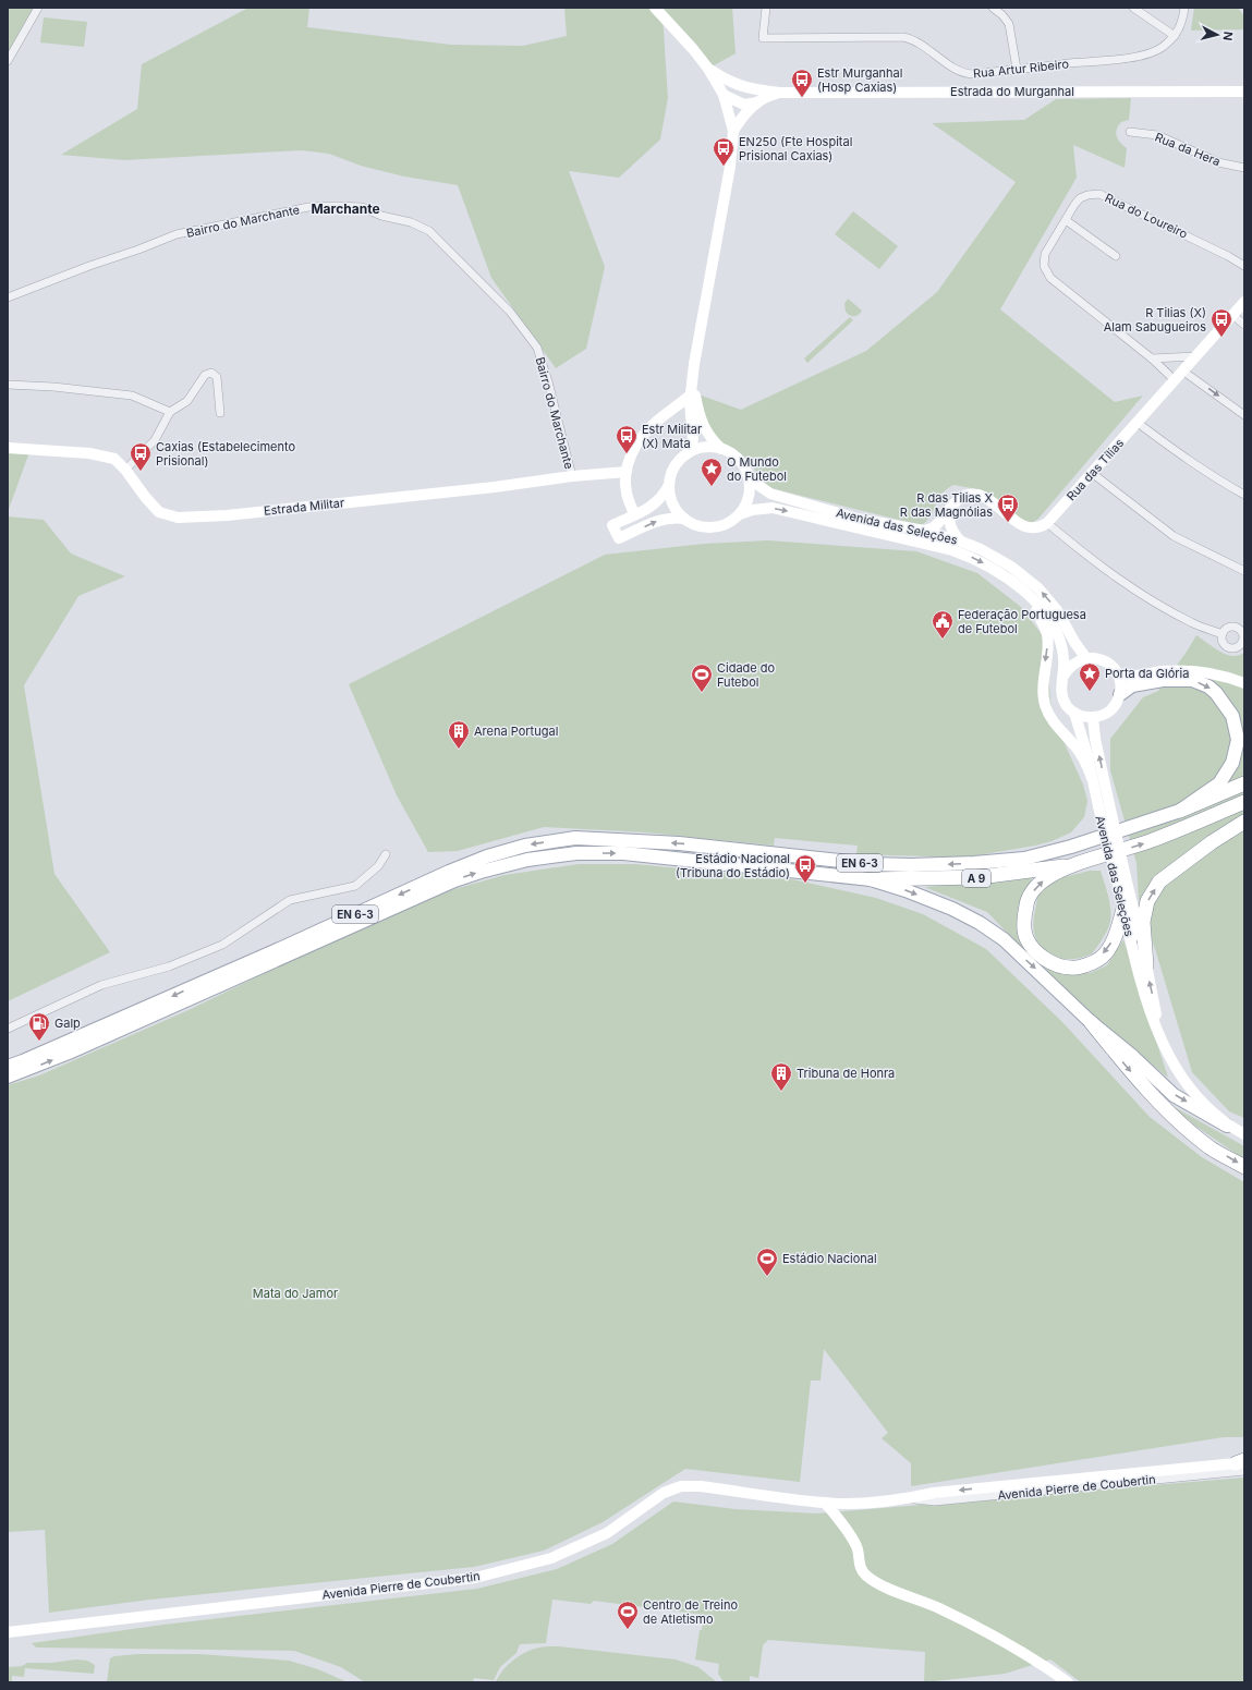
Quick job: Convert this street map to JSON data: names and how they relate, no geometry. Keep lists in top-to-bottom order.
{
  "streets": {
    "highway": ["A 9"],
    "main road": ["EN 6-3"],
    "street": [
      "Rua Artur Ribeiro",
      "Estrada do Murganhal",
      "Rua da Hera",
      "Rua do Loureiro",
      "Bairro do Marchante",
      "Rua das Tílias",
      "Estrada Militar",
      "Avenida das Seleções",
      "Avenida Pierre de Coubertin"
    ]
  },
  "crossings": [
    ["Rua do Loureiro", "Rua das Tílias"],
    ["Bairro do Marchante", "Estrada Militar"],
    ["EN 6-3", "A 9"]
  ],
  "districts": ["Marchante"],
  "parks": ["Mata do Jamor"],
  "places": {
    "bus stop": [
      "Estr Murganhal (Hosp Caxias)",
      "EN250 (Fte Hospital Prisional Caxias)",
      "R Tilias (X) Alam Sabugueiros",
      "Estr Militar (X) Mata",
      "Caxias (Estabelecimento Prisional)",
      "R das Tilias X R das Magnólias",
      "Estádio Nacional (Tribuna do Estádio)"
    ],
    "place": ["O Mundo do Futebol", "Porta da Glória"],
    "public building": ["Federação Portuguesa de Futebol"],
    "sports": ["Cidade do Futebol", "Estádio Nacional", "Centro de Treino de Atletismo"],
    "building": ["Arena Portugal", "Tribuna de Honra"],
    "fuel station": ["Galp"]
  },
  "north": "right"
}
